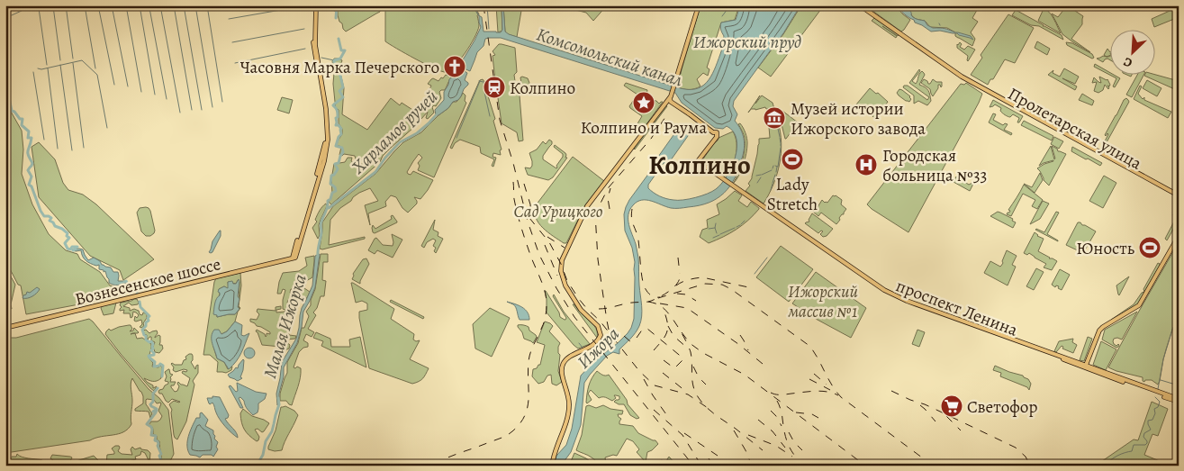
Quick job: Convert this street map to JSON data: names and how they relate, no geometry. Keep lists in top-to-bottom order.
{
  "streets": {
    "main road": ["Пролетарская улица", "Вознесенское шоссе", "проспект Ленина"]
  },
  "districts": ["Колпино"],
  "water": [
    "Ижорский пруд",
    "Комсомольский канал",
    "Харламов ручей",
    "Малая Ижорка",
    "Ижора"
  ],
  "parks": ["Сад Урицкого", "Ижорский массив №1"],
  "places": {
    "church": ["Часовня Марка Печерского"],
    "station": ["Колпино"],
    "place": ["Колпино и Раума"],
    "museum": ["Музей истории Ижорского завода"],
    "sports": ["Lady Stretch", "Юность"],
    "hospital": ["Городская больница №33"],
    "supermarket": ["Светофор"]
  },
  "north": "bottom left"
}
